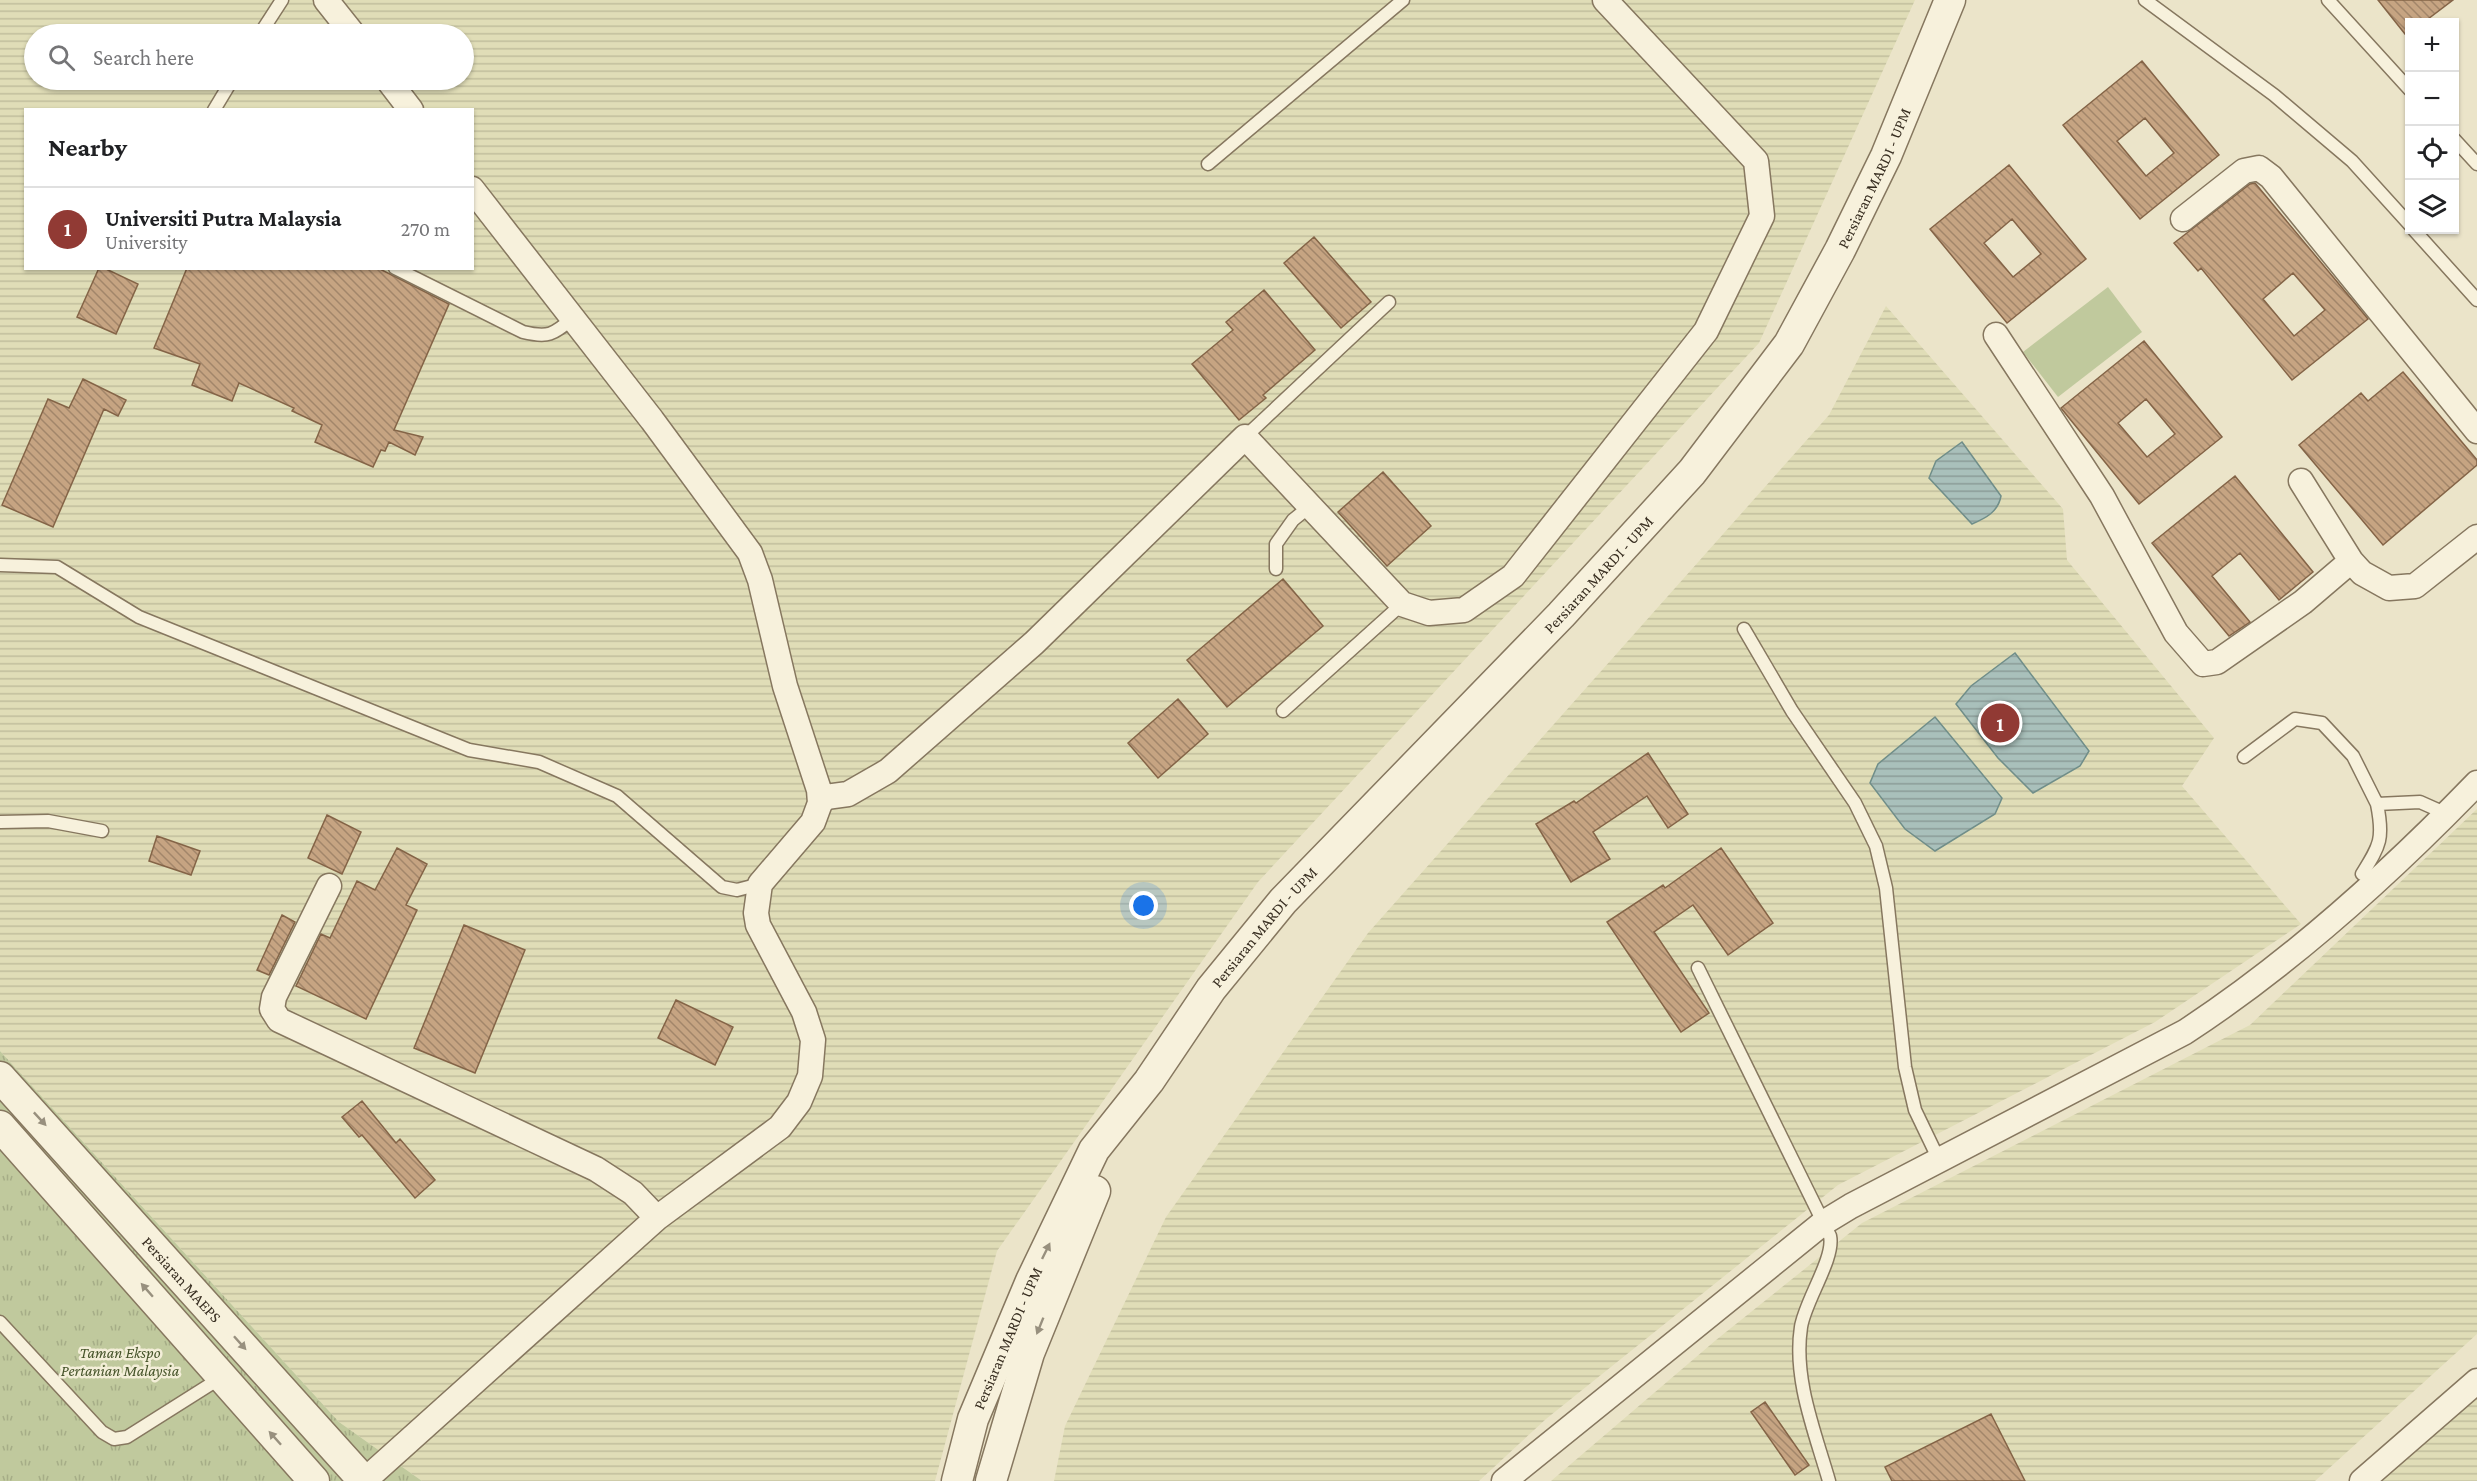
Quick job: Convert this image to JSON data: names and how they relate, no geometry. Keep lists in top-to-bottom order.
{
  "streets": {
    "street": ["Persiaran MARDI - UPM", "Persiaran MAEPS"]
  },
  "parks": ["Taman Ekspo Pertanian Malaysia"],
  "page": {
    "map_buttons": ["+", "−"],
    "search": "Search here",
    "heading": "Nearby",
    "list": [
      {
        "mark": "1",
        "name": "Universiti Putra Malaysia",
        "note": "University",
        "value": "270 m"
      }
    ],
    "pins": "1"
  }
}
